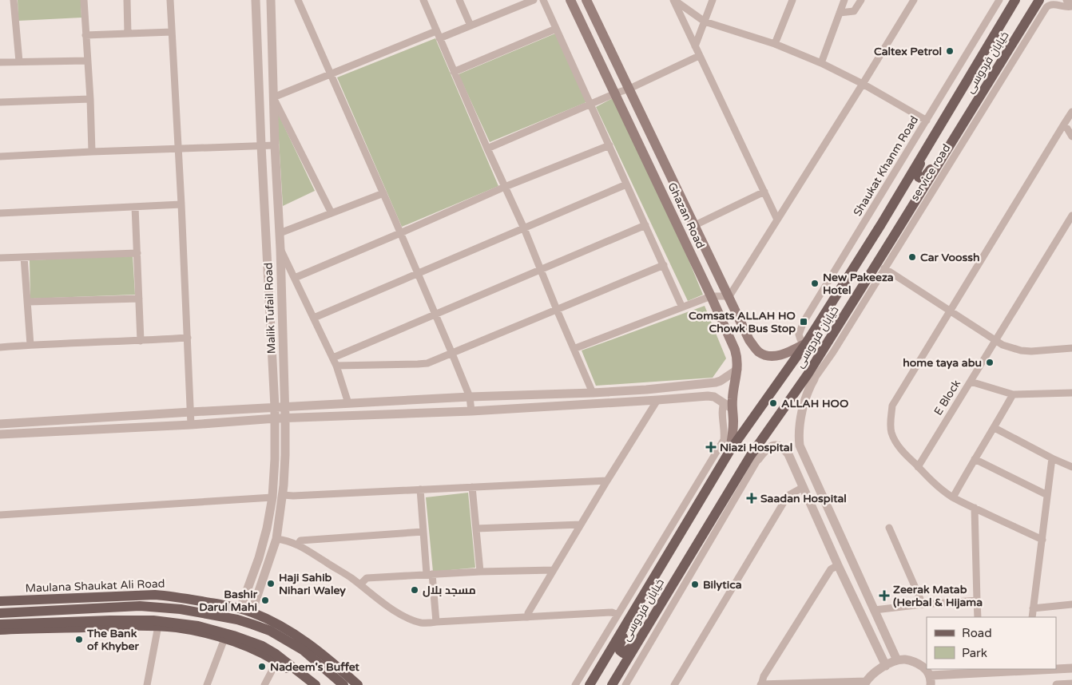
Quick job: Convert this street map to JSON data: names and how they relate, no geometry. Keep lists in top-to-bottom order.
{
  "streets": {
    "main road": ["خیابان فردوسی", "Ghazan Road", "Maulana Shaukat Ali Road"],
    "street": [
      "Shaukat Khanm Road",
      "service road",
      "Malik Tufail Road",
      "E Block"
    ]
  },
  "crossings": [
    ["خیابان فردوسی", "Shaukat Khanm Road"],
    ["خیابان فردوسی", "service road"],
    ["خیابان فردوسی", "Ghazan Road"],
    ["Shaukat Khanm Road", "Ghazan Road"],
    ["Malik Tufail Road", "Maulana Shaukat Ali Road"]
  ],
  "places": {
    "other": [
      "Caltex Petrol",
      "Car Voossh",
      "New Pakeeza Hotel",
      "home taya abu",
      "ALLAH HOO",
      "Haji Sahib Nihari Waley",
      "Bilytica",
      "مسجد بلال",
      "Bashir Darul Mahi",
      "The Bank of Khyber",
      "Nadeem's Buffet"
    ],
    "transit": ["Comsats ALLAH HO Chowk Bus Stop"],
    "health": ["Niazi Hospital", "Saadan Hospital", "Zeerak Matab (Herbal & Hijama"]
  },
  "legend": ["Road", "Park"]
}
